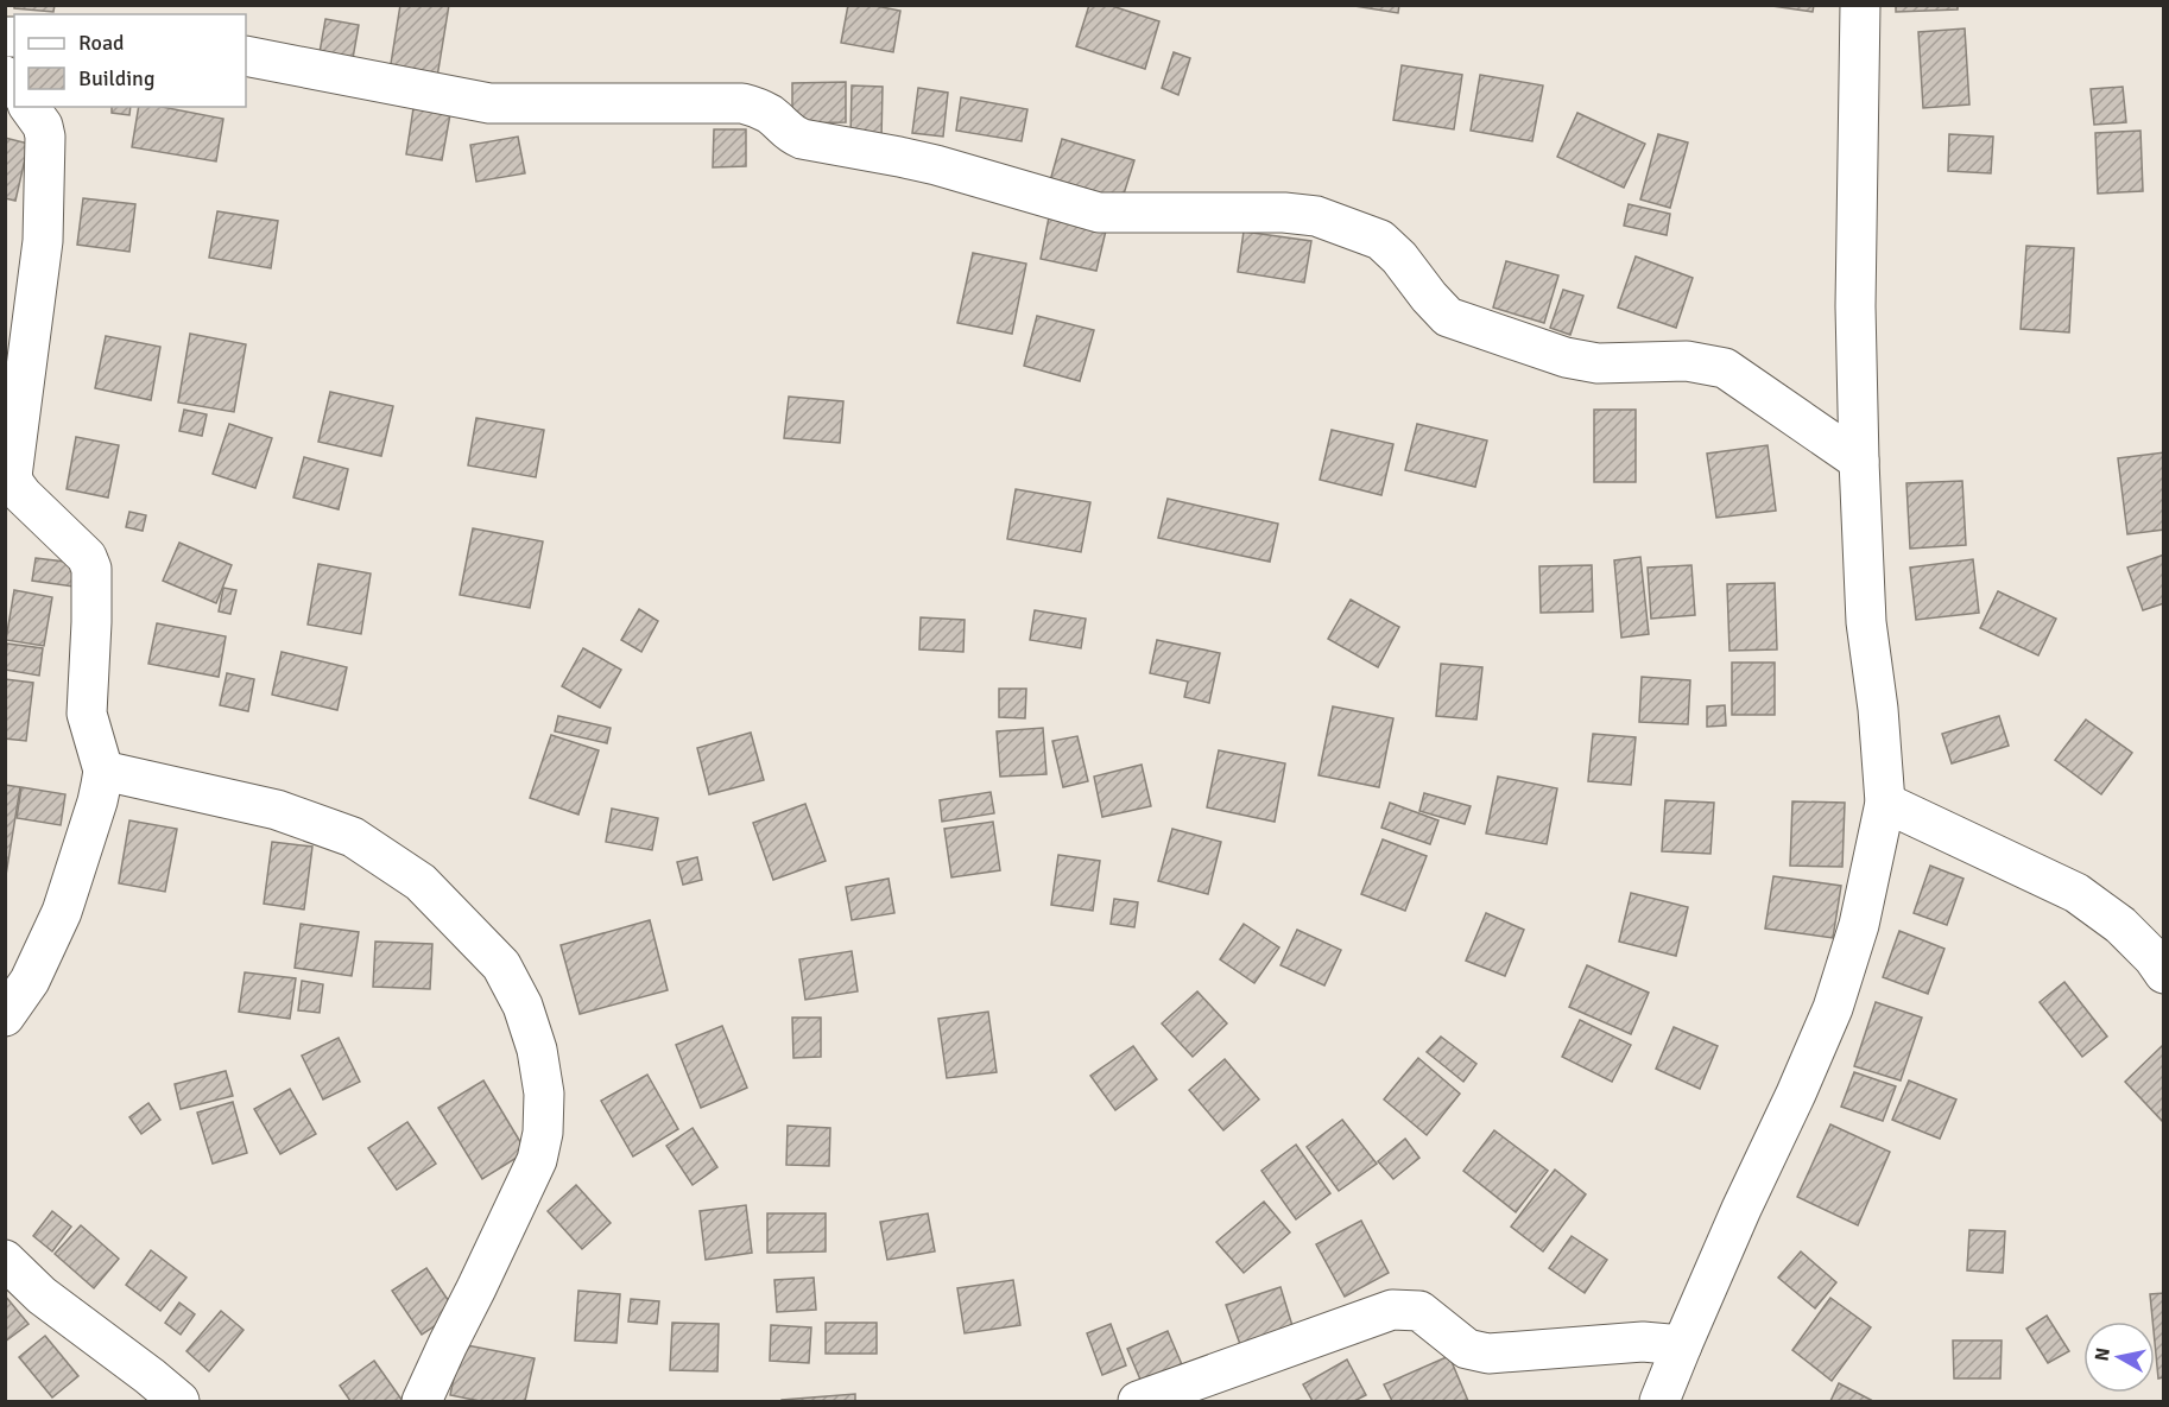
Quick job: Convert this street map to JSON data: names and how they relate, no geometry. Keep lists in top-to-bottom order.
{
  "legend": ["Road", "Building"],
  "north": "left"
}
